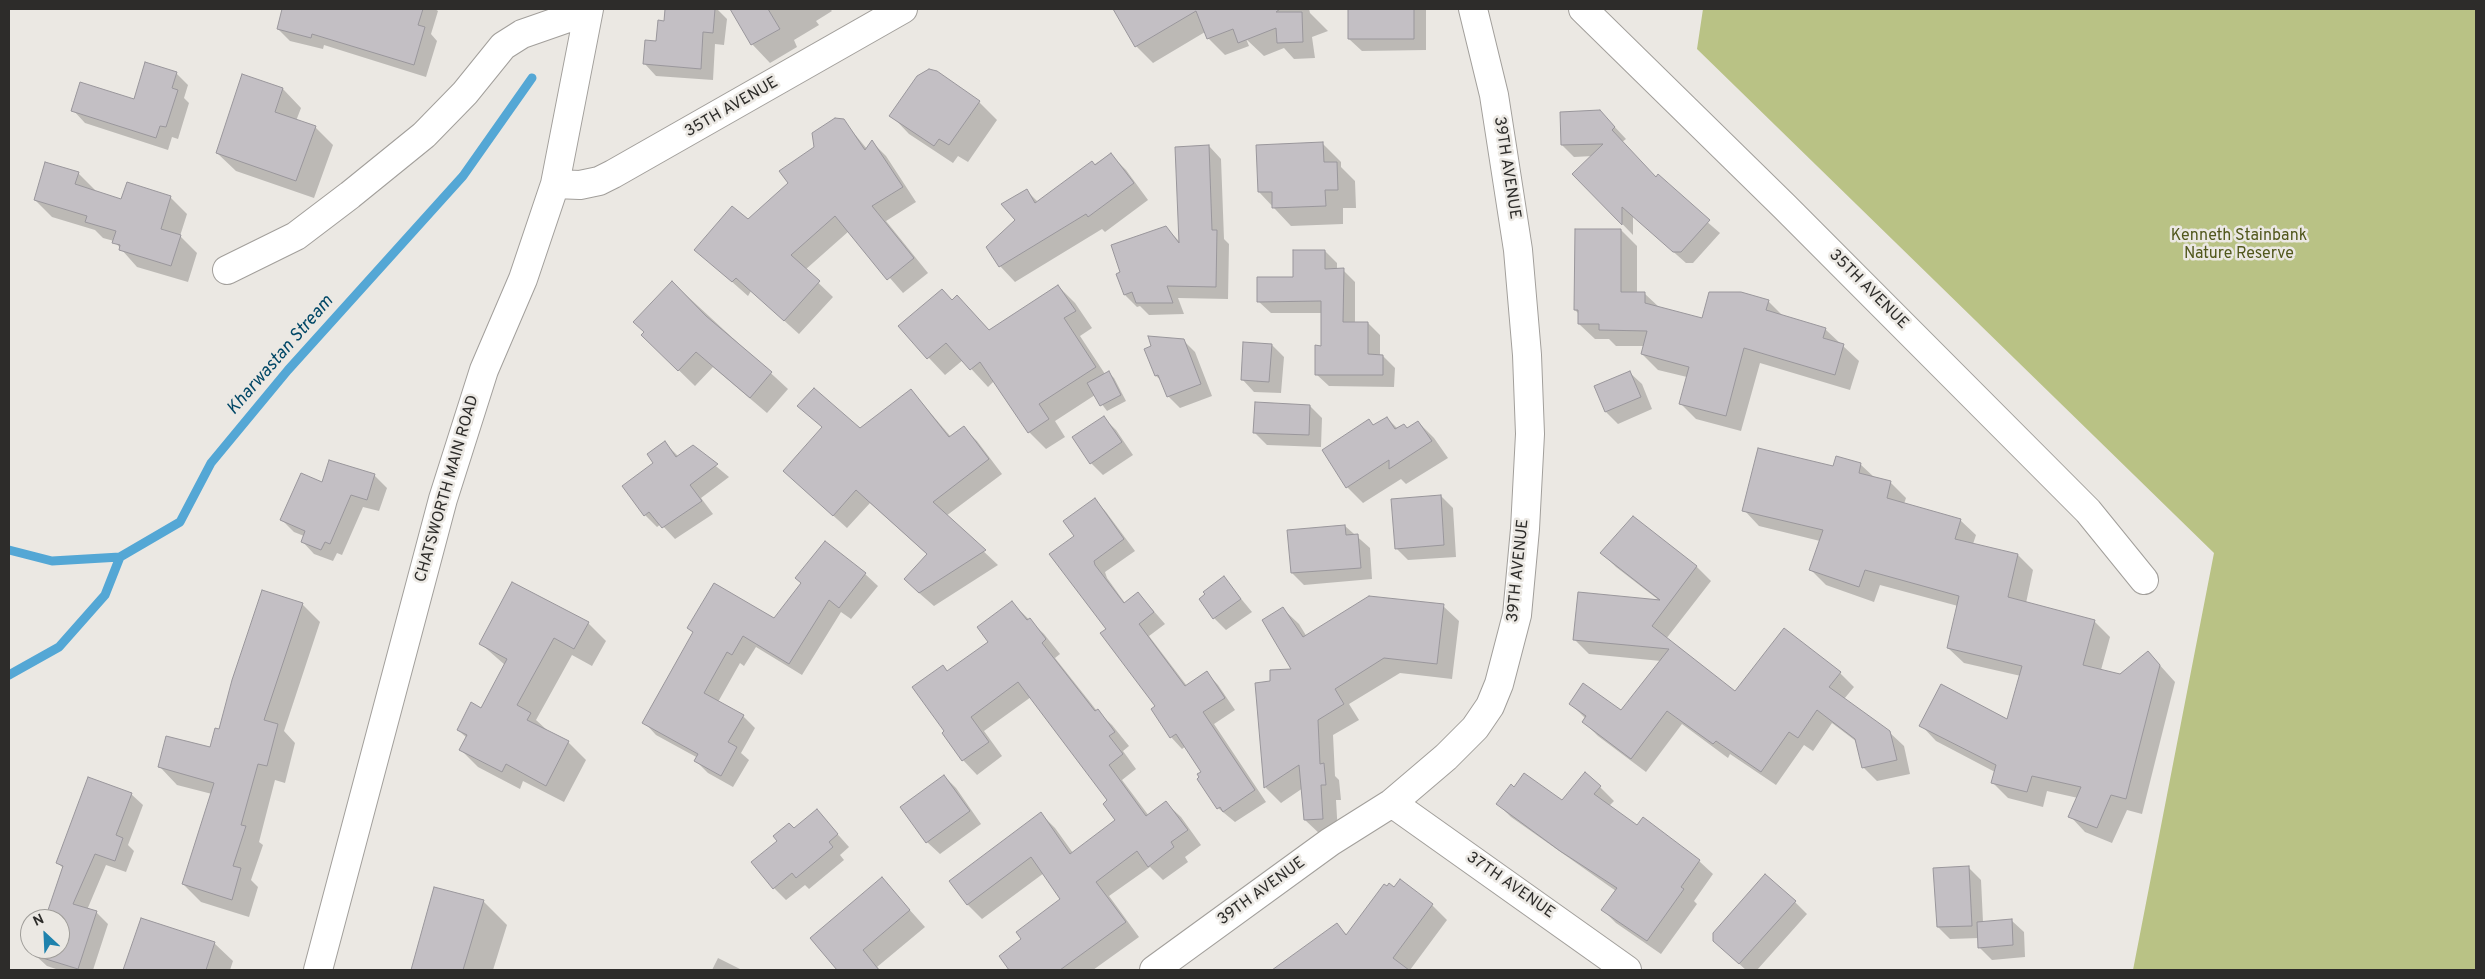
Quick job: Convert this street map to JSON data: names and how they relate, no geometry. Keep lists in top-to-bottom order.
{
  "streets": {
    "street": [
      "35TH AVENUE",
      "39TH AVENUE",
      "CHATSWORTH MAIN ROAD",
      "37TH AVENUE"
    ]
  },
  "crossings": [
    ["35TH AVENUE", "CHATSWORTH MAIN ROAD"],
    ["39TH AVENUE", "37TH AVENUE"]
  ],
  "water": ["Kharwastan Stream"],
  "parks": ["Kenneth Stainbank Nature Reserve"],
  "north": "top left"
}
